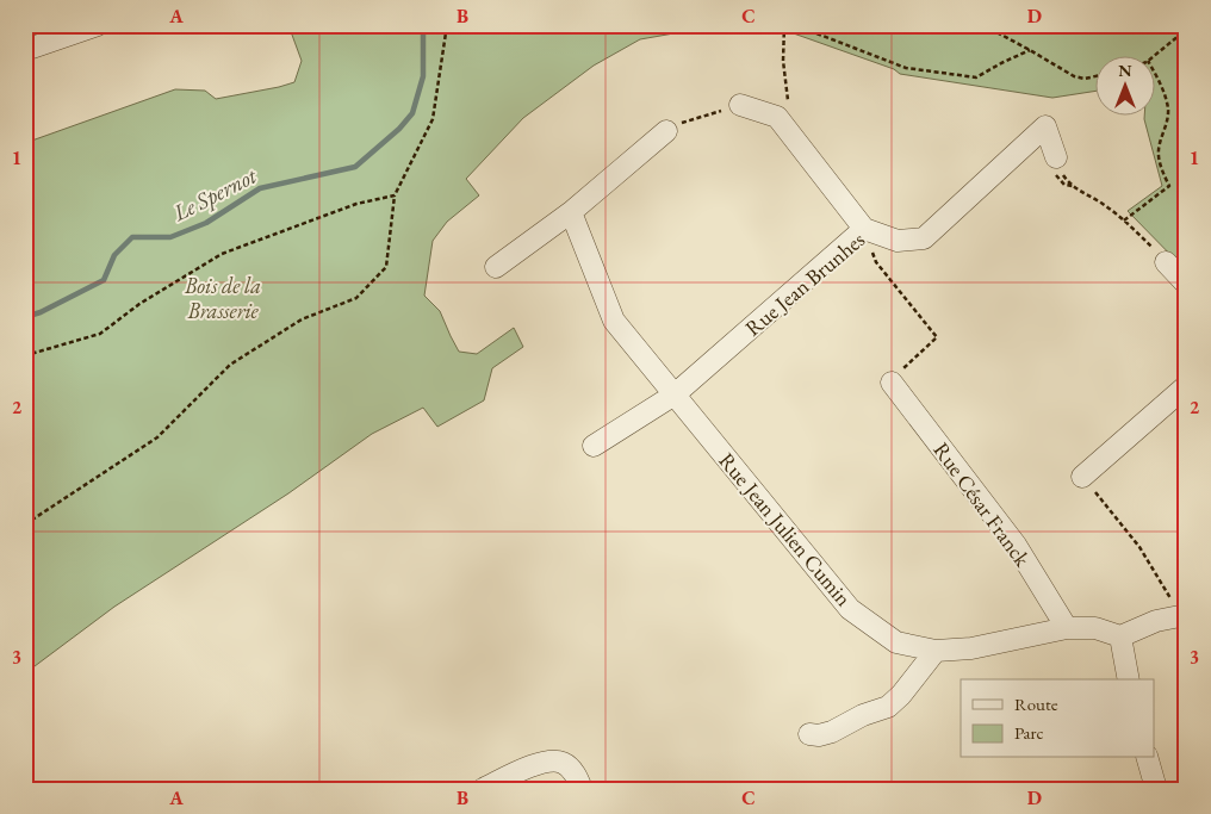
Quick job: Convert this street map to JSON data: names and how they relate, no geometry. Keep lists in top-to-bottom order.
{
  "streets": {
    "street": ["Rue Jean Brunhes", "Rue César Franck", "Rue Jean Julien Cumin"]
  },
  "crossings": [
    ["Rue Jean Brunhes", "Rue Jean Julien Cumin"],
    ["Rue César Franck", "Rue Jean Julien Cumin"]
  ],
  "water": ["Le Spernot"],
  "parks": ["Bois de la Brasserie"],
  "legend": ["Route", "Parc"],
  "north": "top",
  "grid": {
    "columns": [
      "A",
      "B",
      "C",
      "D"
    ],
    "rows": ["1", "2", "3"]
  }
}
